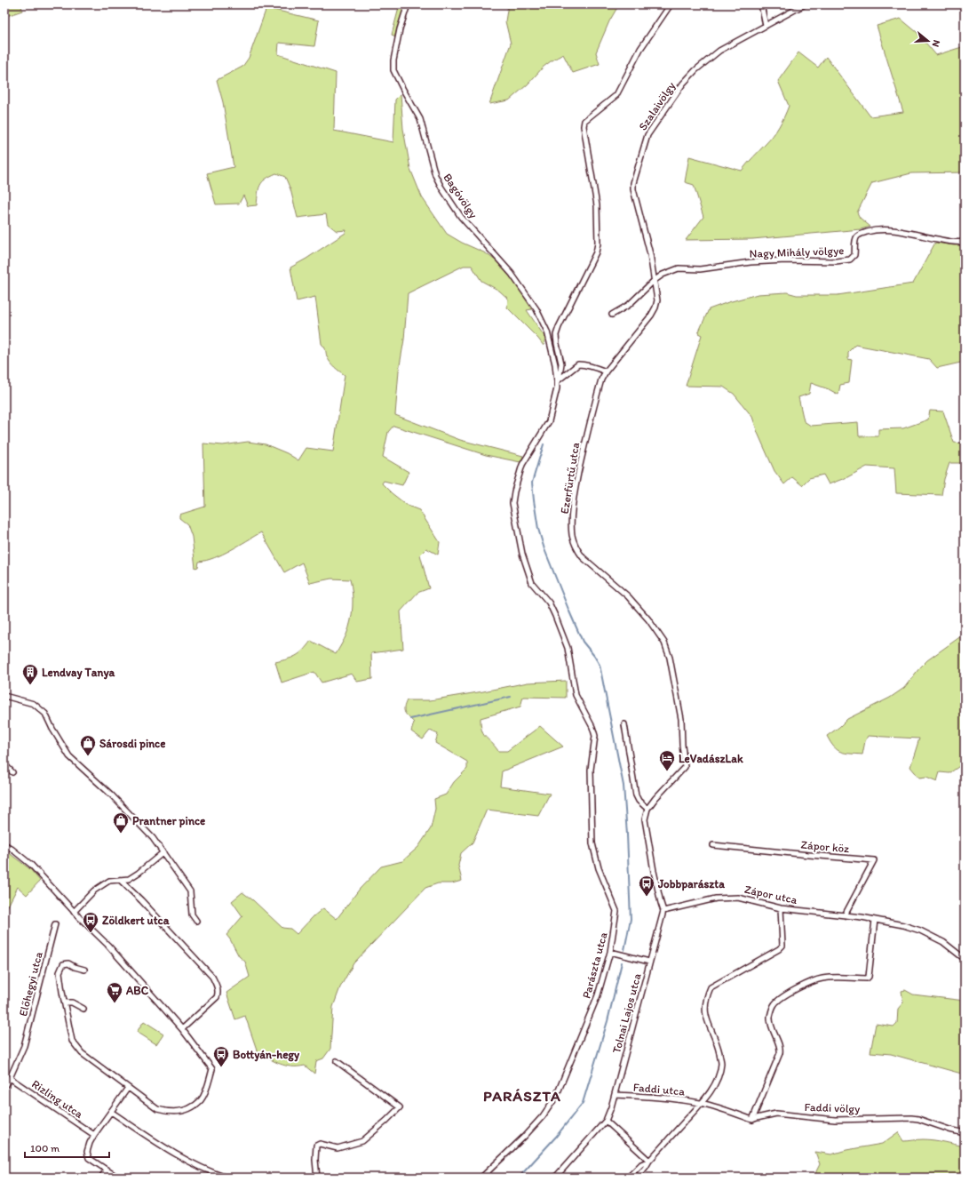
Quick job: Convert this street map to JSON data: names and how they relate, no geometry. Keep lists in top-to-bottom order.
{
  "streets": {
    "street": [
      "Szalaivölgy",
      "Bagóvölgy",
      "Nagy Mihály völgye",
      "Ezerfürtű utca",
      "Zápor köz",
      "Zápor utca",
      "Parászta utca",
      "Előhegyi utca",
      "Tolnai Lajos utca",
      "Faddi utca",
      "Rizling utca",
      "Faddi völgy"
    ]
  },
  "crossings": [
    ["Szalaivölgy", "Nagy Mihály völgye"],
    ["Szalaivölgy", "Ezerfürtű utca"],
    ["Bagóvölgy", "Parászta utca"],
    ["Nagy Mihály völgye", "Ezerfürtű utca"],
    ["Zápor köz", "Zápor utca"],
    ["Zápor utca", "Tolnai Lajos utca"],
    ["Előhegyi utca", "Rizling utca"],
    ["Tolnai Lajos utca", "Faddi utca"]
  ],
  "districts": ["PARÁSZTA"],
  "places": {
    "building": ["Lendvay Tanya"],
    "shop": ["Sárosdi pince", "Prantner pince"],
    "hotel": ["LeVadászLak"],
    "bus stop": ["Jobbparászta", "Zöldkert utca", "Bottyán-hegy"],
    "supermarket": ["ABC"]
  },
  "scale_bar": "100 m",
  "north": "right"
}
